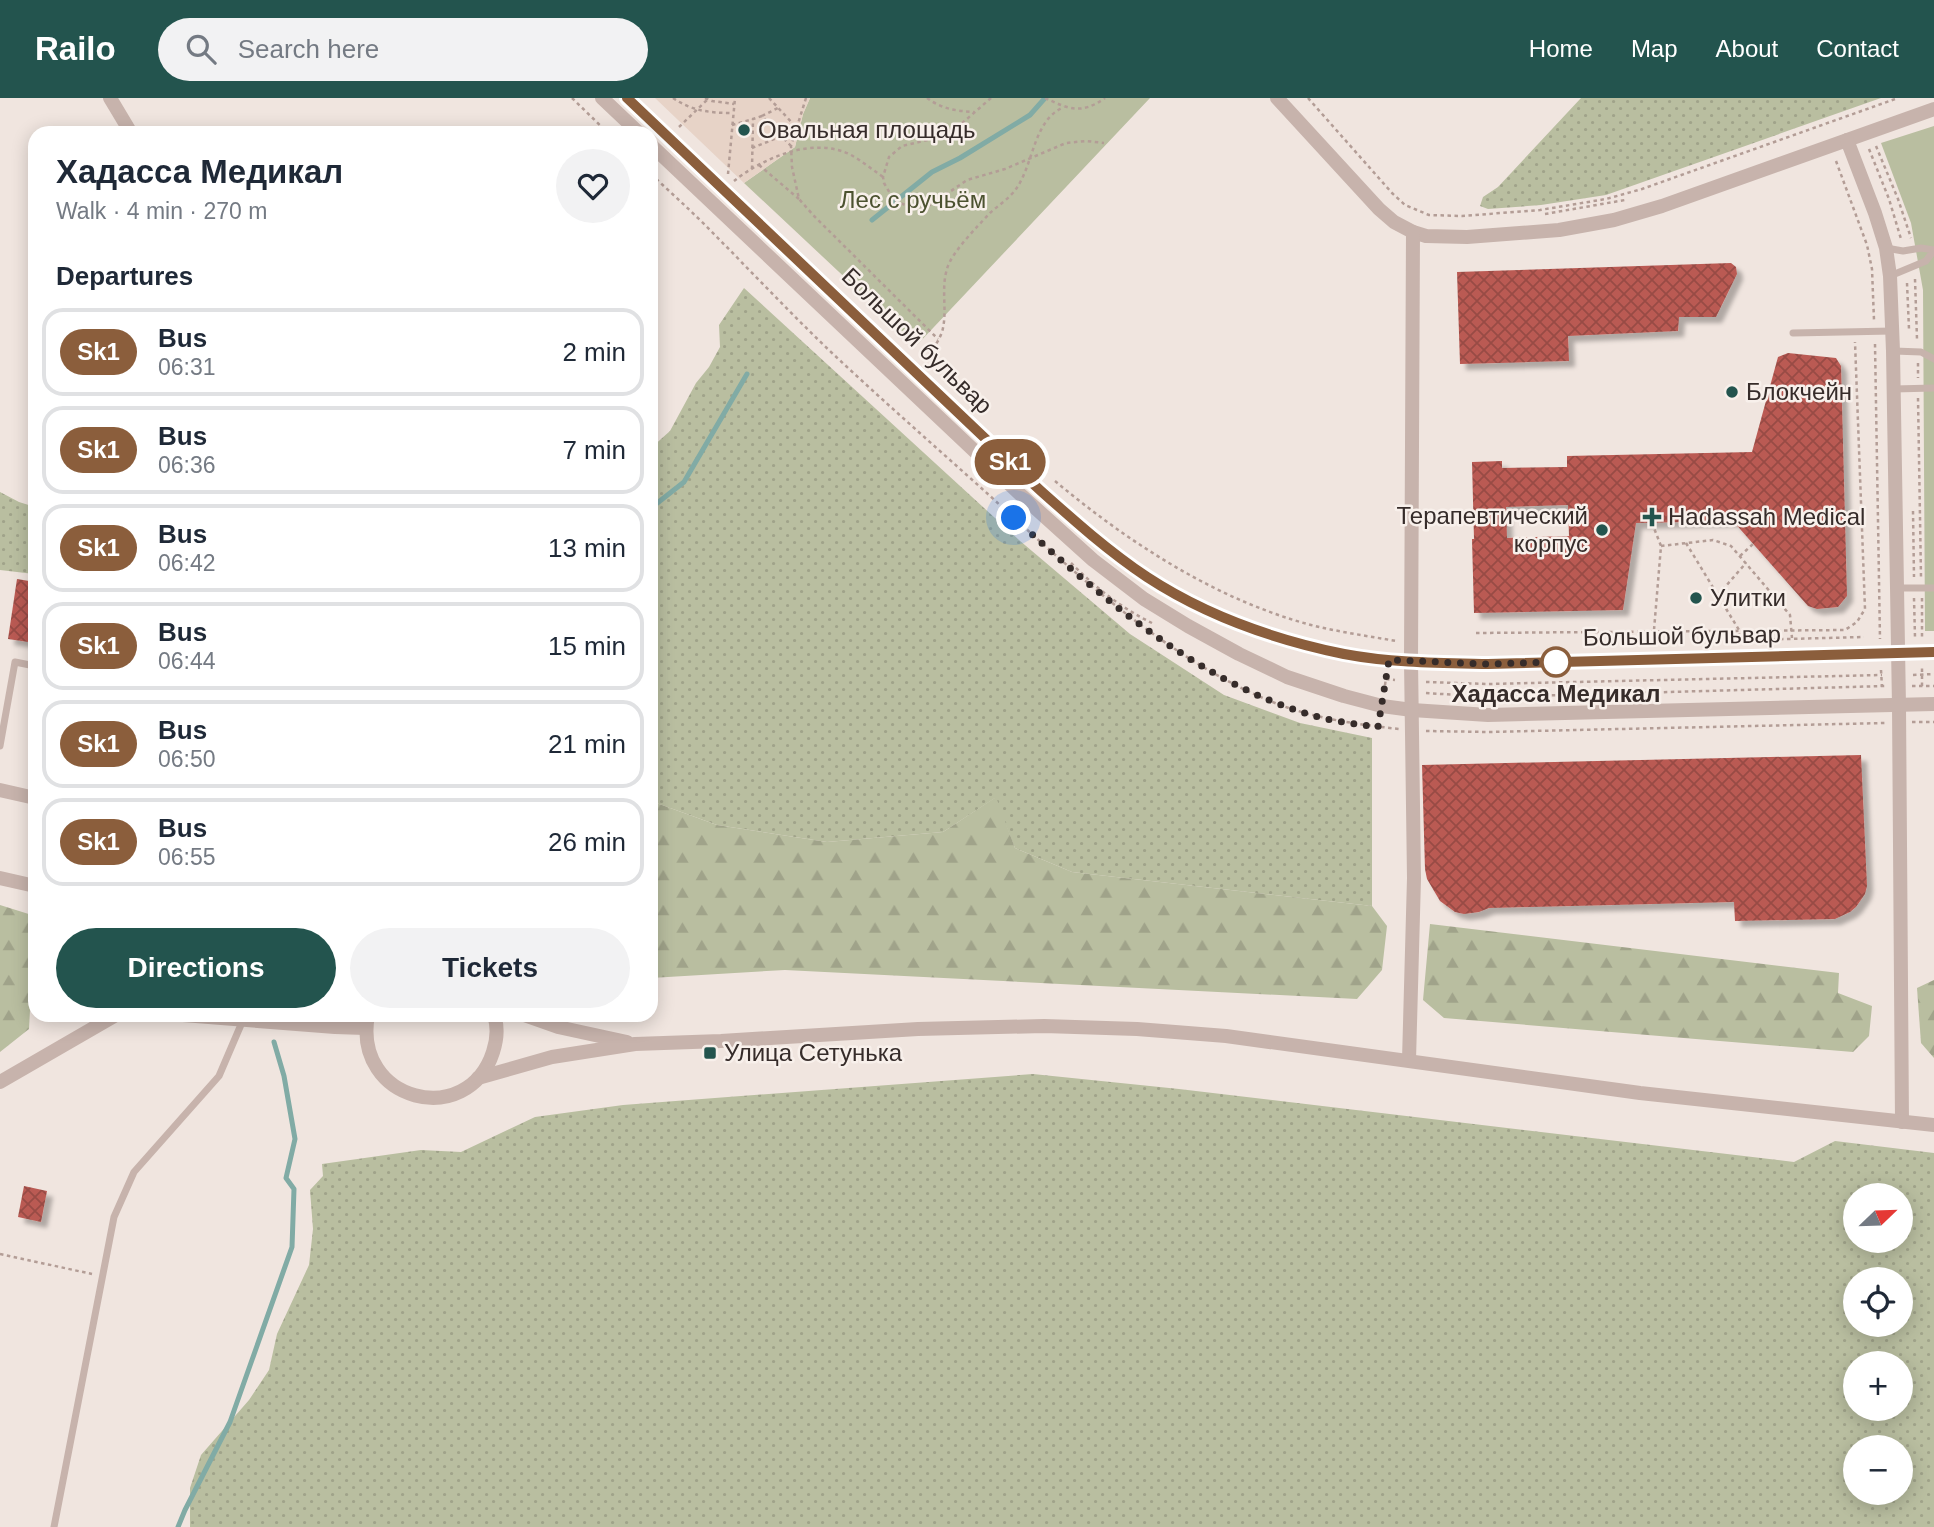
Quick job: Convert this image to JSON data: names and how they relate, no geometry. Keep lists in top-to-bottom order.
{
  "streets": {
    "street": ["Большой бульвар"]
  },
  "parks": ["Лес с ручьём"],
  "places": {
    "other": [
      "Овальная площадь",
      "Блокчейн",
      "Терапевтический корпус",
      "Улитки",
      "Хадасса Медикал"
    ],
    "health": ["Hadassah Medical"],
    "transit": ["Улица Сетунька"]
  },
  "lines": ["bus line Sk1"],
  "north": "top right",
  "page": {
    "header": "Railo",
    "search": "Search here",
    "nav": [
      "Home",
      "Map",
      "About",
      "Contact"
    ],
    "on_map": "Sk1",
    "heading": [
      ["Хадасса Медикал", "Walk · 4 min · 270 m"],
      "Departures"
    ],
    "list": [
      {
        "mark": "Sk1",
        "name": "Bus",
        "note": "06:31",
        "value": "2 min"
      },
      {
        "mark": "Sk1",
        "name": "Bus",
        "note": "06:36",
        "value": "7 min"
      },
      {
        "mark": "Sk1",
        "name": "Bus",
        "note": "06:42",
        "value": "13 min"
      },
      {
        "mark": "Sk1",
        "name": "Bus",
        "note": "06:44",
        "value": "15 min"
      },
      {
        "mark": "Sk1",
        "name": "Bus",
        "note": "06:50",
        "value": "21 min"
      },
      {
        "mark": "Sk1",
        "name": "Bus",
        "note": "06:55",
        "value": "26 min"
      }
    ],
    "buttons": ["Directions", "Tickets"],
    "map_buttons": ["+", "−"]
  }
}
